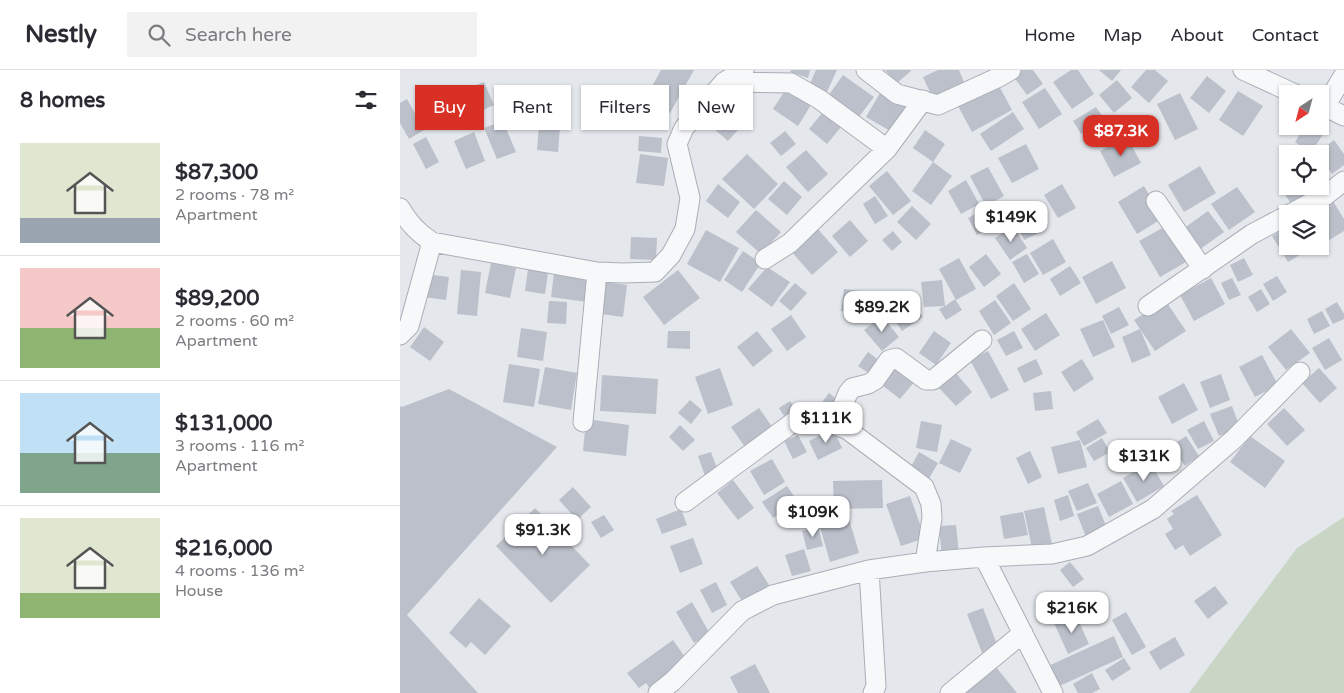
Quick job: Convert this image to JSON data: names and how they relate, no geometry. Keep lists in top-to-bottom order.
{
  "north": "bottom left",
  "page": {
    "header": "Nestly",
    "search": "Search here",
    "nav": [
      "Home",
      "Map",
      "About",
      "Contact"
    ],
    "heading": "8 homes",
    "chip": [
      "Buy",
      "Rent",
      "Filters",
      "New"
    ],
    "price": [
      "$87.3K",
      "$149K",
      "$89.2K",
      "$111K",
      "$131K",
      "$109K",
      "$91.3K",
      "$216K"
    ],
    "list": [
      {
        "name": "$87,300",
        "note": "2 rooms · 78 m² · Apartment"
      },
      {
        "name": "$89,200",
        "note": "2 rooms · 60 m² · Apartment"
      },
      {
        "name": "$131,000",
        "note": "3 rooms · 116 m² · Apartment"
      },
      {
        "name": "$216,000",
        "note": "4 rooms · 136 m² · House"
      }
    ]
  }
}
